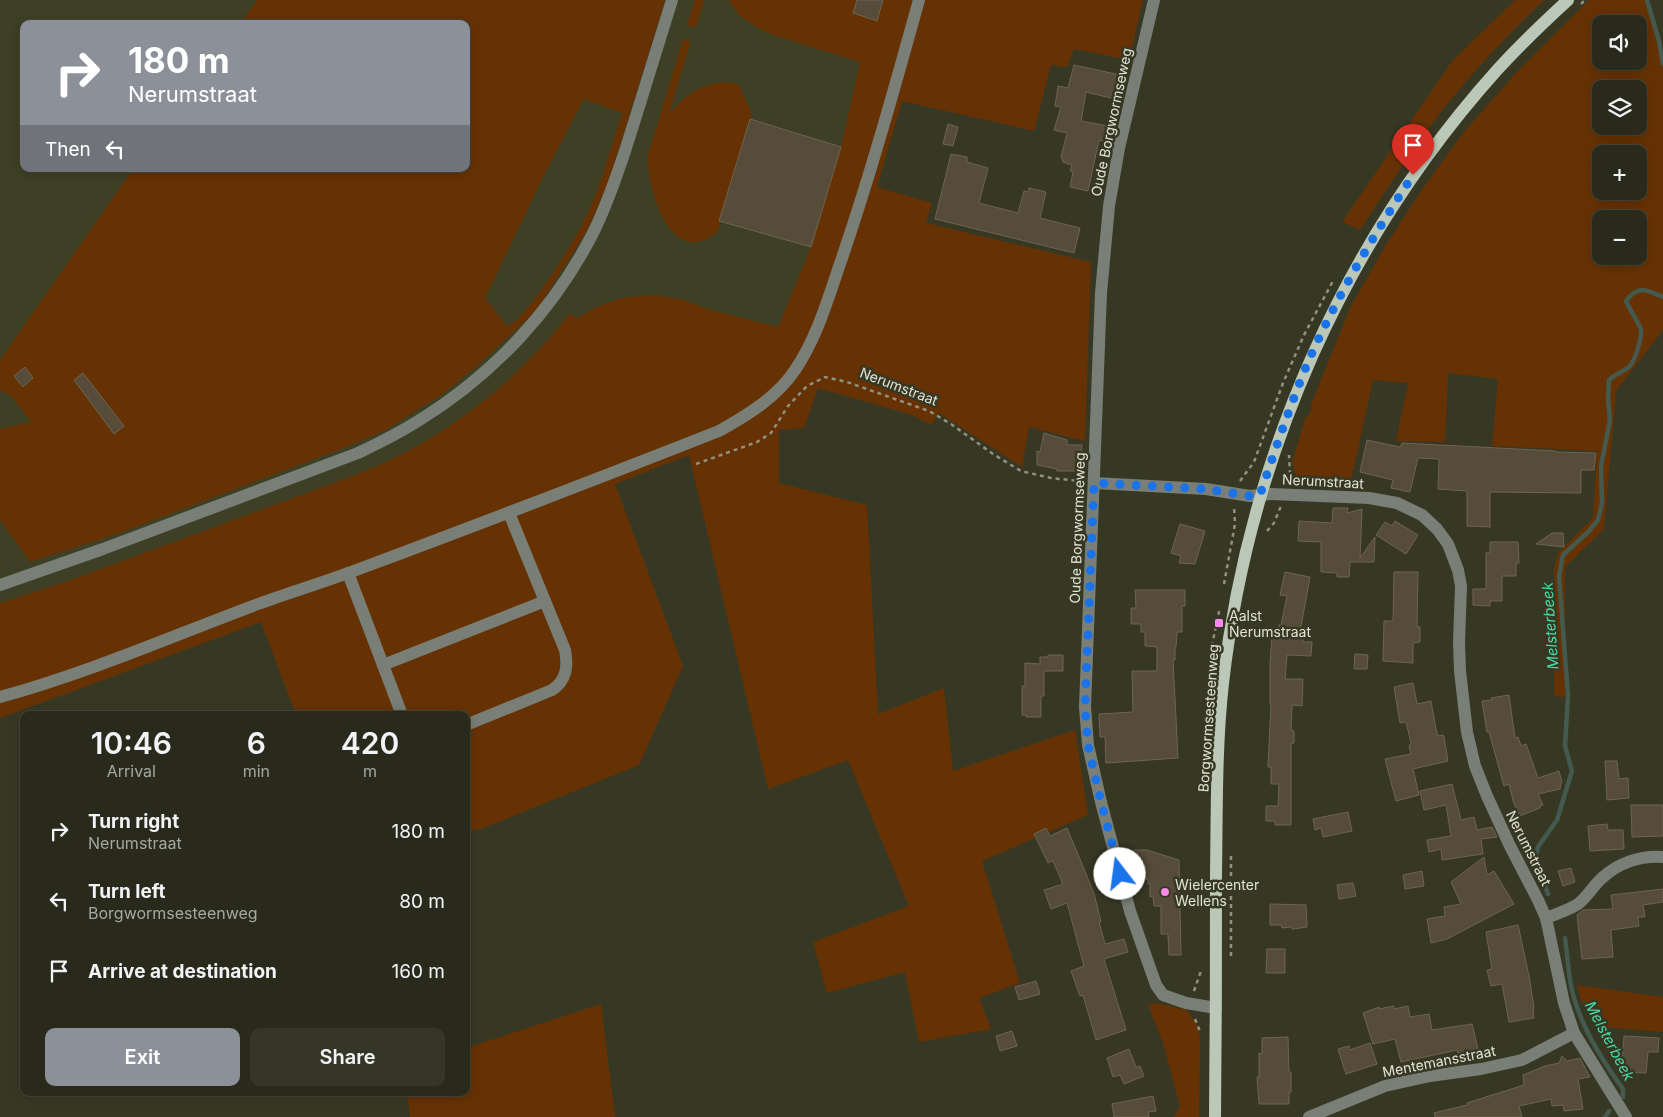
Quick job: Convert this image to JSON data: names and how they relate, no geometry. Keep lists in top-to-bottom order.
{
  "streets": {
    "main road": ["Borgwormsesteenweg"],
    "street": ["Oude Borgwormseweg", "Nerumstraat", "Mentemansstraat"]
  },
  "crossings": [
    ["Oude Borgwormseweg", "Nerumstraat"],
    ["Oude Borgwormseweg", "Borgwormsesteenweg"],
    ["Nerumstraat", "Borgwormsesteenweg"],
    ["Nerumstraat", "Mentemansstraat"]
  ],
  "water": ["Melsterbeek"],
  "places": {
    "transit": ["Aalst Nerumstraat"],
    "other": ["Wielercenter Wellens"]
  },
  "page": {
    "map_buttons": ["+", "−"],
    "turn": ["180 m", "Nerumstraat"],
    "then": "Then",
    "eta": [
      "10:46",
      "Arrival",
      "6",
      "min",
      "420",
      "m"
    ],
    "list": [
      {
        "name": "Turn right",
        "note": "Nerumstraat",
        "value": "180 m"
      },
      {
        "name": "Turn left",
        "note": "Borgwormsesteenweg",
        "value": "80 m"
      },
      {
        "name": "Arrive at destination",
        "value": "160 m"
      }
    ],
    "buttons": ["Exit", "Share"]
  }
}
